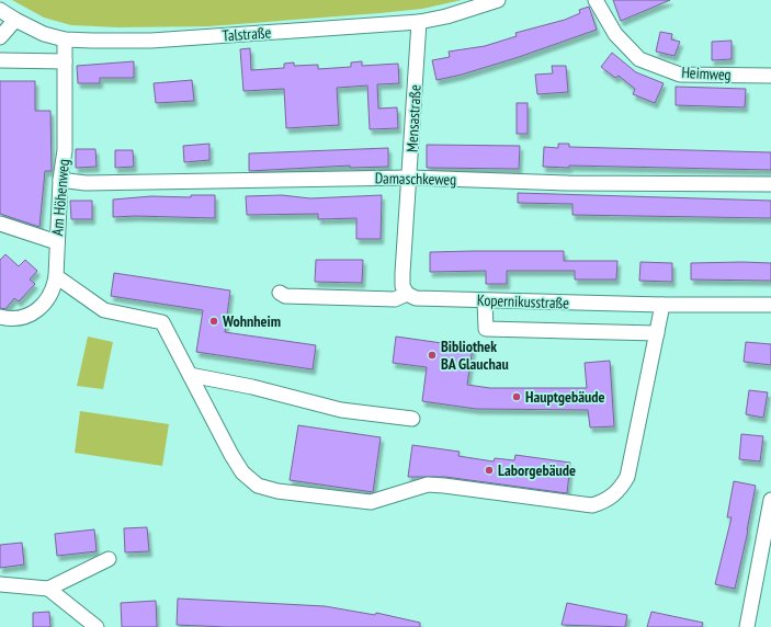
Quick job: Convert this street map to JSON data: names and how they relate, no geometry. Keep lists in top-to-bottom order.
{
  "streets": {
    "street": [
      "Talstraße",
      "Heimweg",
      "Mensastraße",
      "Damaschkeweg",
      "Am Höhenweg",
      "Kopernikusstraße"
    ]
  },
  "crossings": [
    ["Talstraße", "Mensastraße"],
    ["Talstraße", "Am Höhenweg"],
    ["Mensastraße", "Damaschkeweg"],
    ["Mensastraße", "Kopernikusstraße"],
    ["Damaschkeweg", "Am Höhenweg"]
  ],
  "places": [
    "Wohnheim",
    "Bibliothek BA Glauchau",
    "Hauptgebäude",
    "Laborgebäude"
  ]
}
